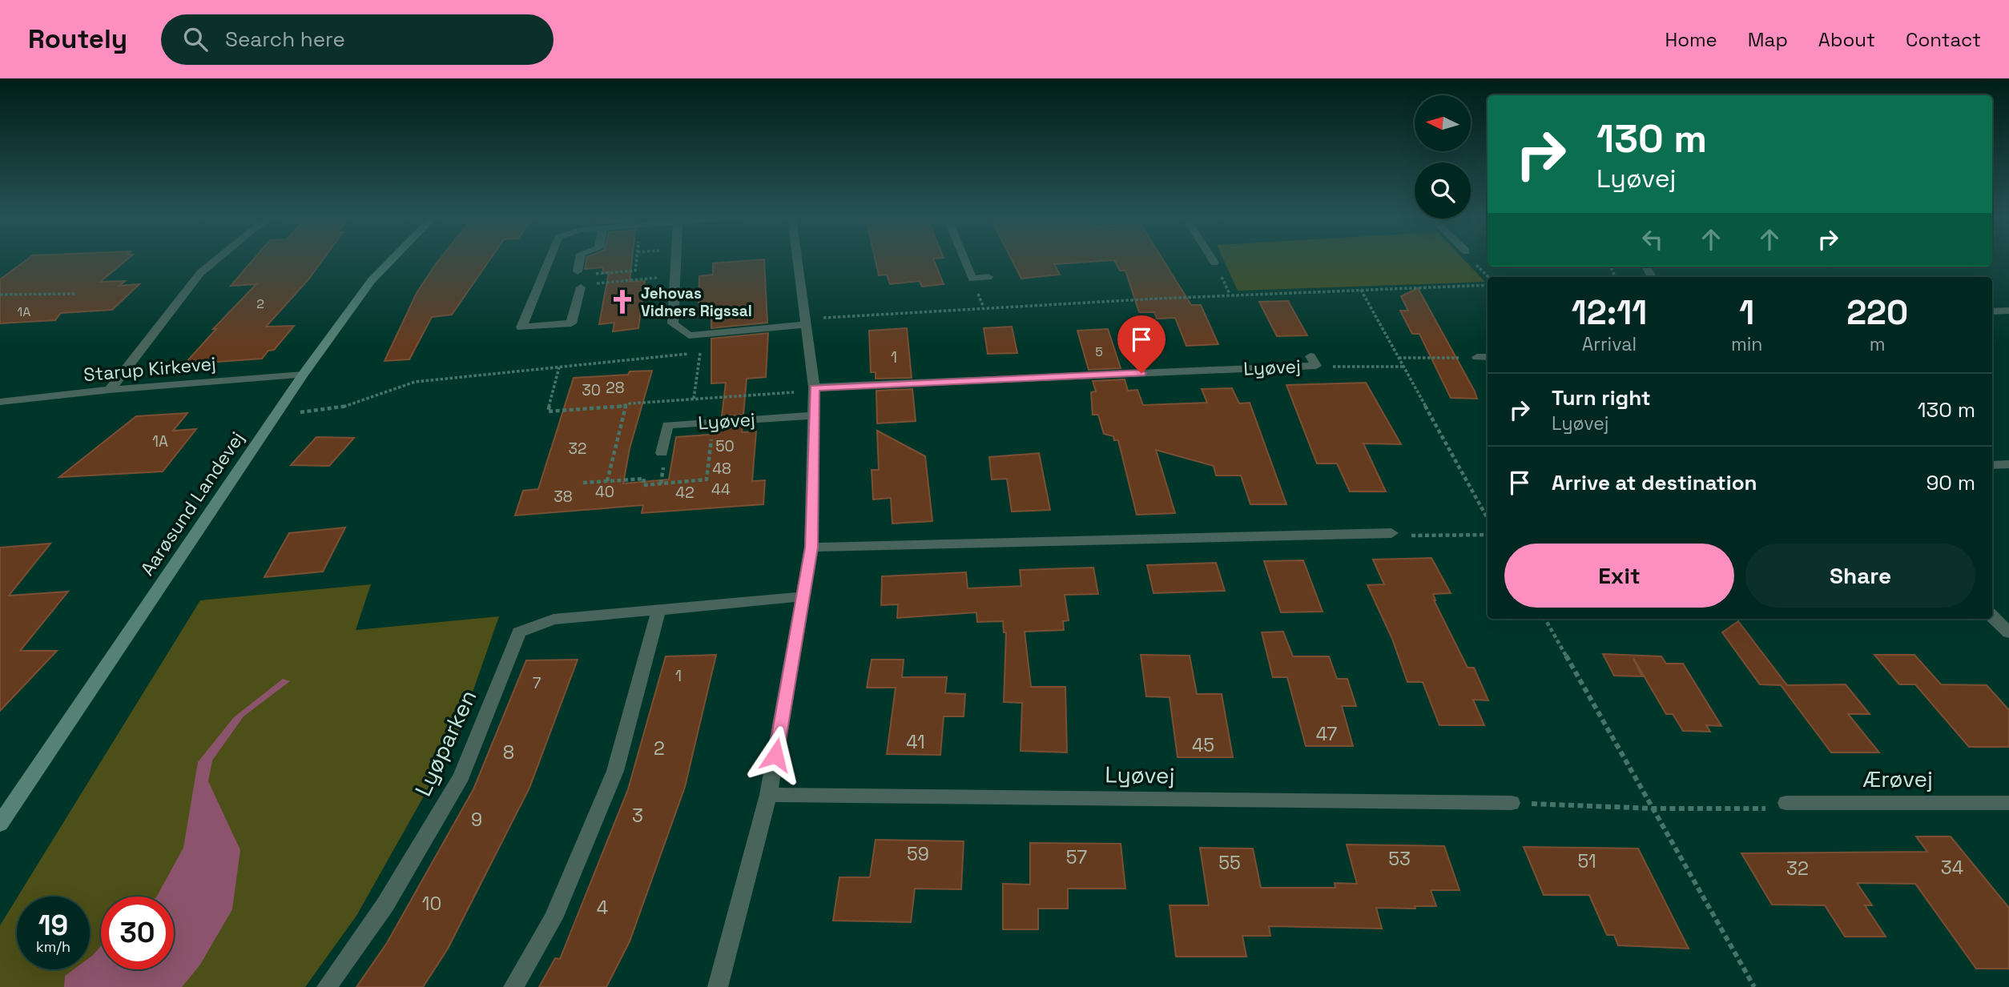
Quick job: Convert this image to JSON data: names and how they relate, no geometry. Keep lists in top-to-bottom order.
{
  "streets": {
    "street": [
      "Lyøvej",
      "Starup Kirkevej",
      "Aarøsund Landevej",
      "Lyøparken",
      "Ærøvej"
    ]
  },
  "crossings": [
    ["Starup Kirkevej", "Aarøsund Landevej"]
  ],
  "places": {
    "church": ["Jehovas Vidners Rigssal"]
  },
  "house_numbers": [
    "2",
    "1A",
    "5",
    "1",
    "28",
    "30",
    "1A",
    "50",
    "32",
    "48",
    "44",
    "40",
    "42",
    "38",
    "1",
    "7",
    "47",
    "41",
    "45",
    "2",
    "8",
    "3",
    "9",
    "59",
    "57",
    "53",
    "51",
    "55",
    "34",
    "32",
    "10",
    "4"
  ],
  "north": "left",
  "page": {
    "header": "Routely",
    "search": "Search here",
    "nav": [
      "Home",
      "Map",
      "About",
      "Contact"
    ],
    "turn": ["130 m", "Lyøvej"],
    "eta": [
      "12:11",
      "Arrival",
      "1",
      "min",
      "220",
      "m"
    ],
    "list": [
      {
        "name": "Turn right",
        "note": "Lyøvej",
        "value": "130 m"
      },
      {
        "name": "Arrive at destination",
        "value": "90 m"
      }
    ],
    "buttons": ["Exit", "Share"],
    "speed": "19 km/h",
    "limit": "30"
  }
}
